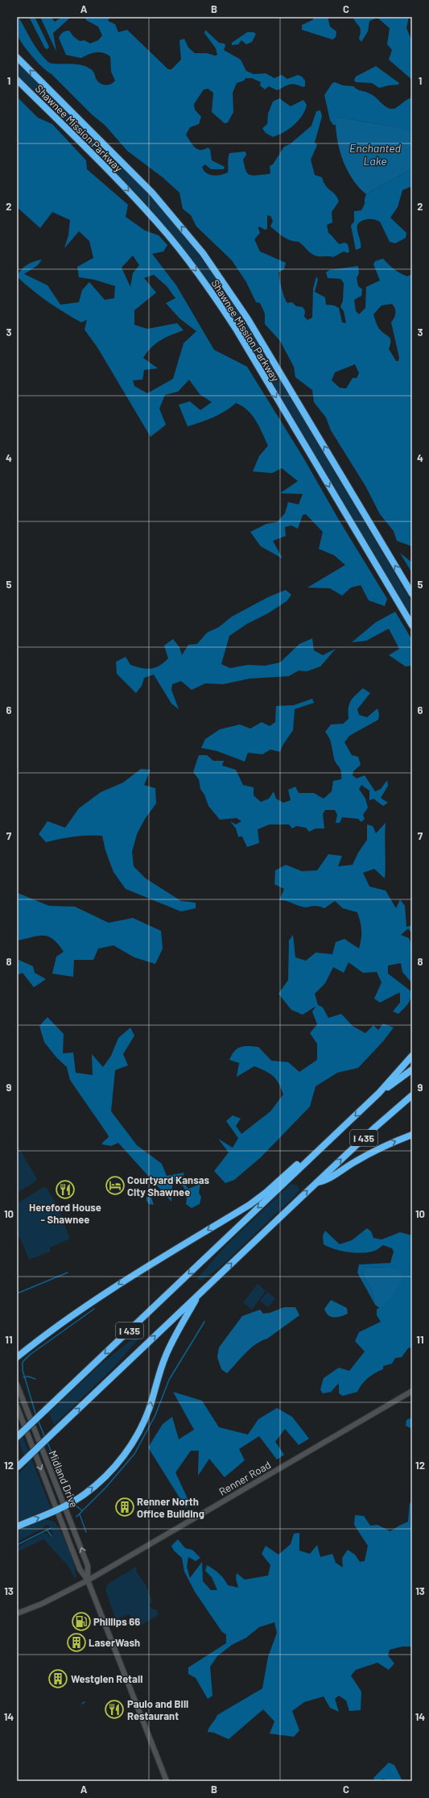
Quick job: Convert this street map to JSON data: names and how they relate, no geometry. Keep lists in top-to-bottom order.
{
  "streets": {
    "highway": ["Shawnee Mission Parkway", "I 435"],
    "main road": ["Renner Road", "Midland Drive"]
  },
  "crossings": [
    ["Renner Road", "Midland Drive"]
  ],
  "water": ["Enchanted Lake"],
  "places": {
    "hotel": ["Courtyard Kansas City Shawnee"],
    "restaurant": ["Hereford House - Shawnee", "Paulo and Bill Restaurant"],
    "building": ["Renner North Office Building", "LaserWash", "Westglen Retail"],
    "fuel station": ["Phillips 66"]
  },
  "grid": {
    "columns": ["A", "B", "C"],
    "rows": [
      "1",
      "2",
      "3",
      "4",
      "5",
      "6",
      "7",
      "8",
      "9",
      "10",
      "11",
      "12",
      "13",
      "14"
    ]
  }
}
